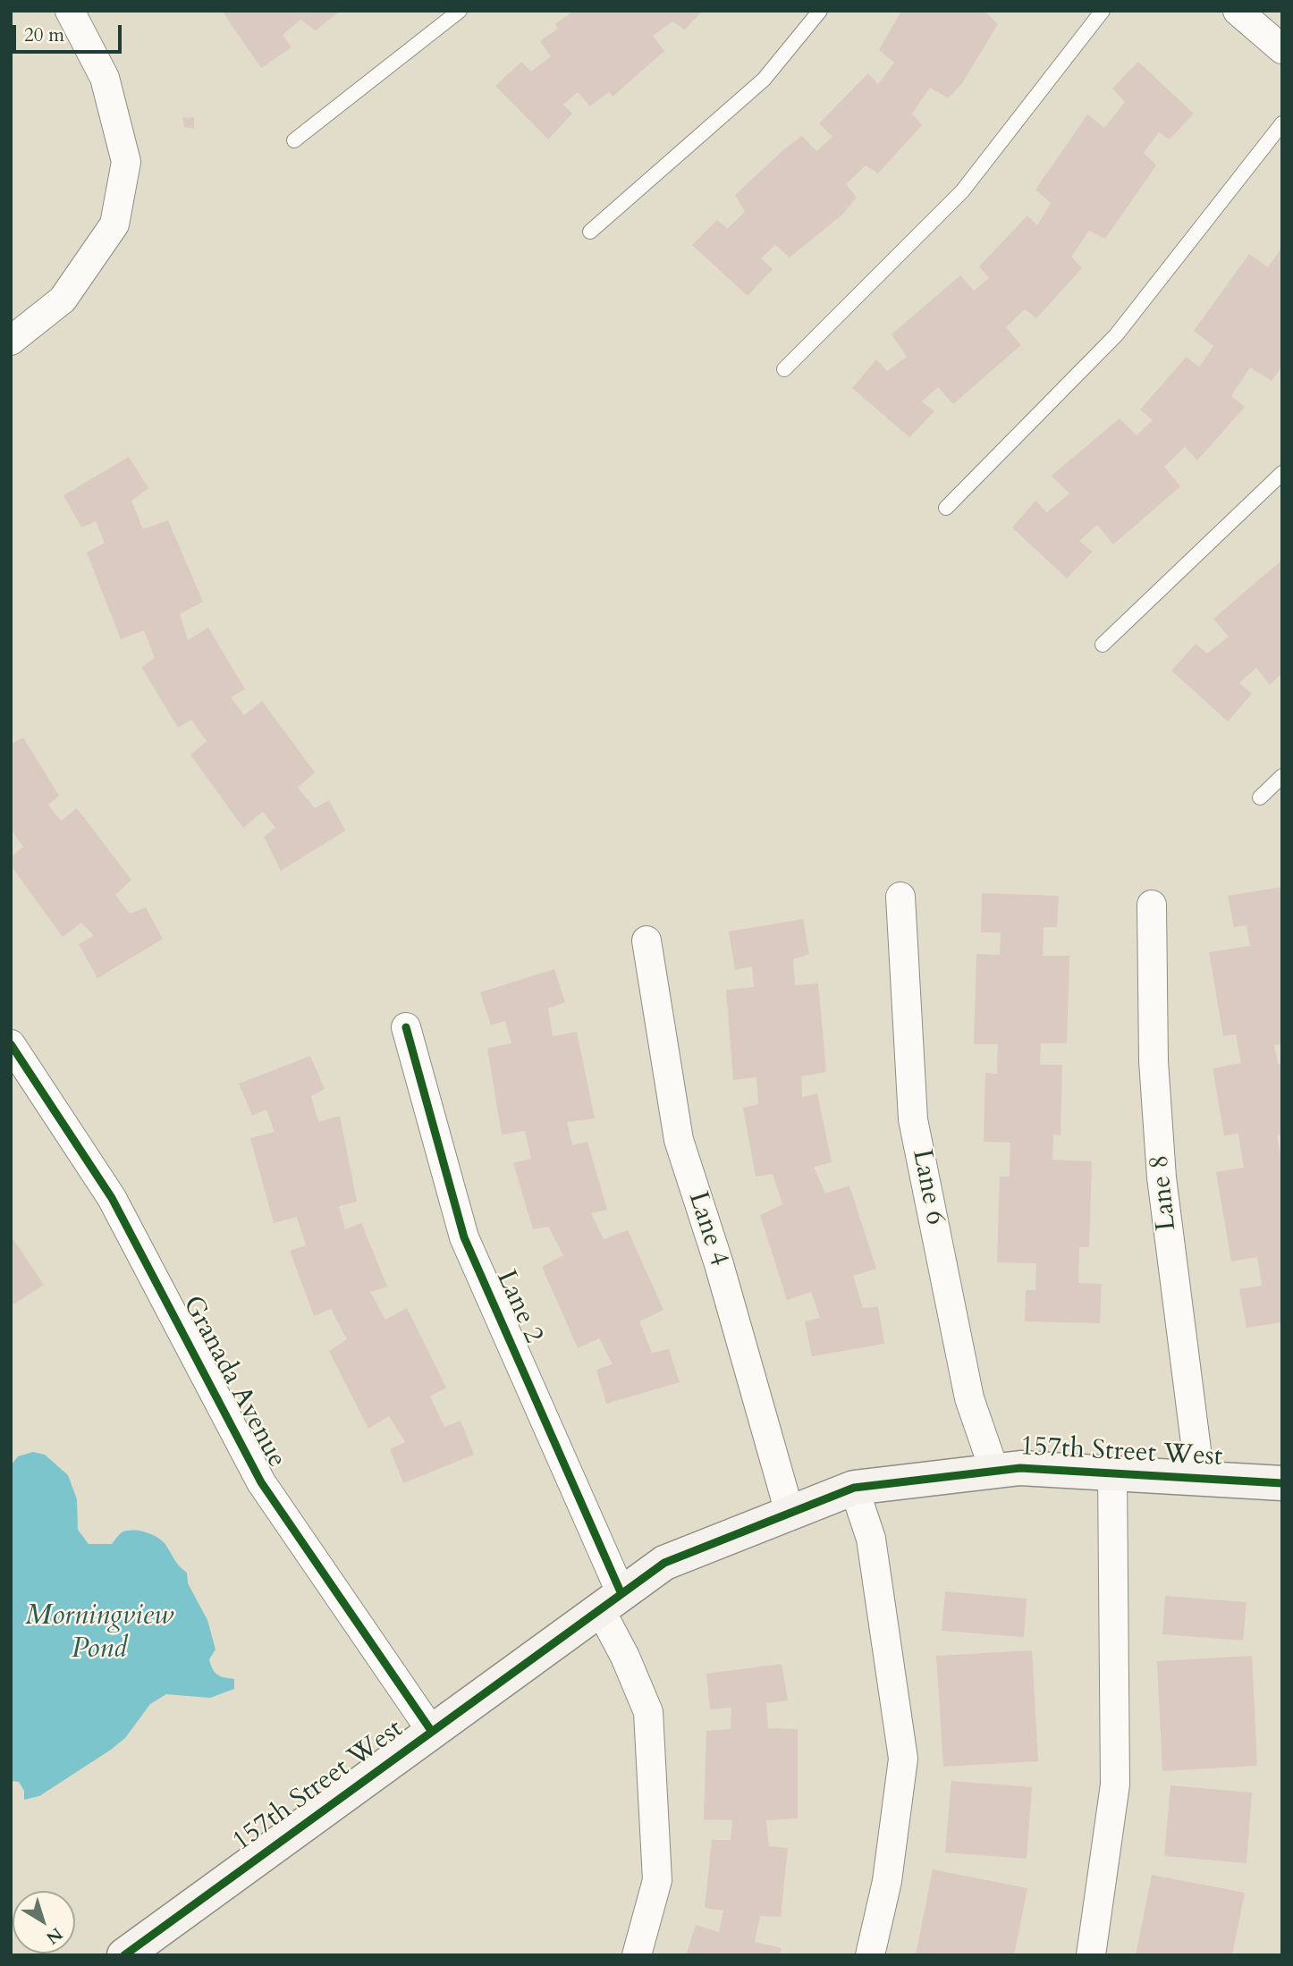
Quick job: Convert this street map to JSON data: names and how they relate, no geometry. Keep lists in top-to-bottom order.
{
  "streets": {
    "street": [
      "Lane 6",
      "Lane 8",
      "Lane 4",
      "Lane 2",
      "Granada Avenue",
      "157th Street West"
    ]
  },
  "crossings": [
    ["Lane 6", "157th Street West"],
    ["Lane 8", "157th Street West"],
    ["Lane 4", "157th Street West"],
    ["Lane 2", "157th Street West"],
    ["Granada Avenue", "157th Street West"]
  ],
  "water": ["Morningview Pond"],
  "scale_bar": "20 m",
  "north": "bottom right"
}
